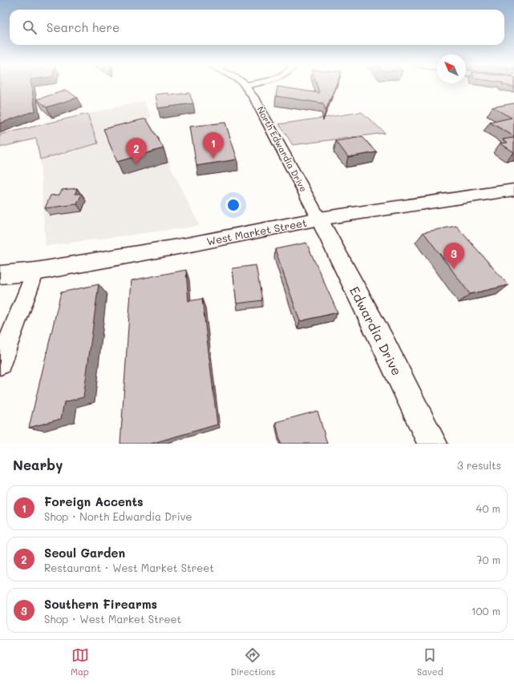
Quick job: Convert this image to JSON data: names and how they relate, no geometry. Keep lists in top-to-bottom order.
{
  "streets": {
    "main road": ["West Market Street", "Edwardia Drive"],
    "street": ["North Edwardia Drive"]
  },
  "crossings": [
    ["North Edwardia Drive", "West Market Street"],
    ["North Edwardia Drive", "Edwardia Drive"],
    ["West Market Street", "Edwardia Drive"]
  ],
  "north": "top left",
  "page": {
    "search": "Search here",
    "pins": ["1", "2", "3"],
    "heading": ["Nearby", "3 results"],
    "list": [
      {
        "mark": "1",
        "name": "Foreign Accents",
        "note": "Shop · North Edwardia Drive",
        "value": "40 m"
      },
      {
        "mark": "2",
        "name": "Seoul Garden",
        "note": "Restaurant · West Market Street",
        "value": "70 m"
      },
      {
        "mark": "3",
        "name": "Southern Firearms",
        "note": "Shop · West Market Street",
        "value": "100 m"
      }
    ],
    "nav": ["Map", "Directions", "Saved"]
  }
}
